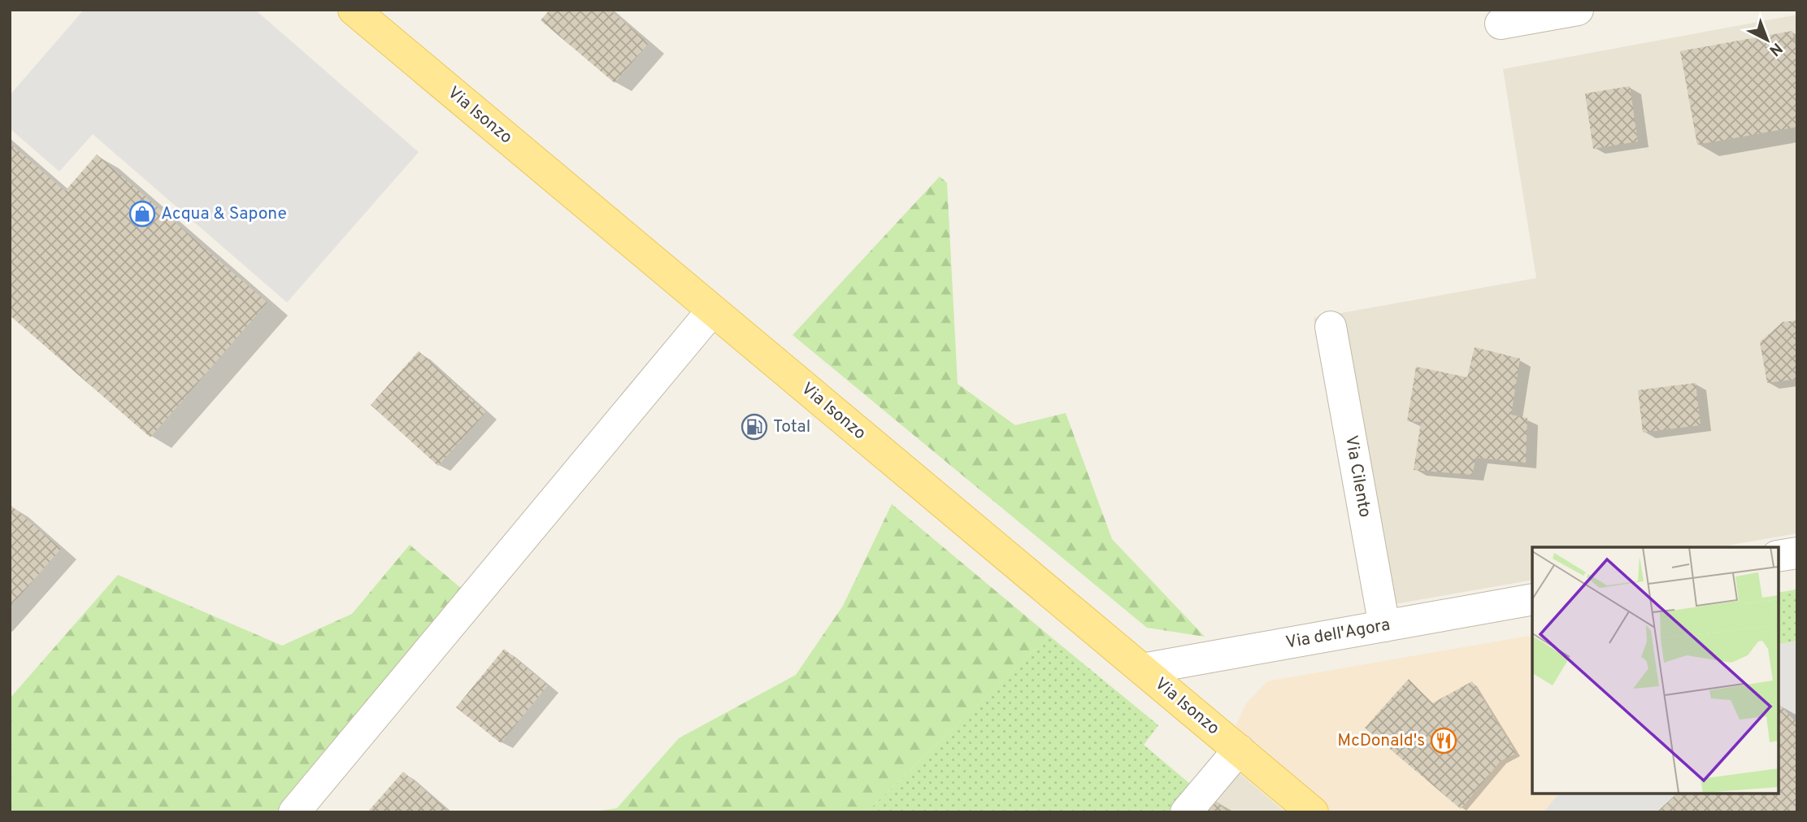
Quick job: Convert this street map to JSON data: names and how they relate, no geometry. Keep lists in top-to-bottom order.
{
  "streets": {
    "main road": ["Via Isonzo"],
    "street": ["Via Cilento", "Via dell'Agora"]
  },
  "crossings": [
    ["Via Isonzo", "Via dell'Agora"],
    ["Via Cilento", "Via dell'Agora"]
  ],
  "places": {
    "shop": ["Acqua & Sapone"],
    "fuel station": ["Total"],
    "restaurant": ["McDonald's"]
  },
  "north": "bottom right"
}
